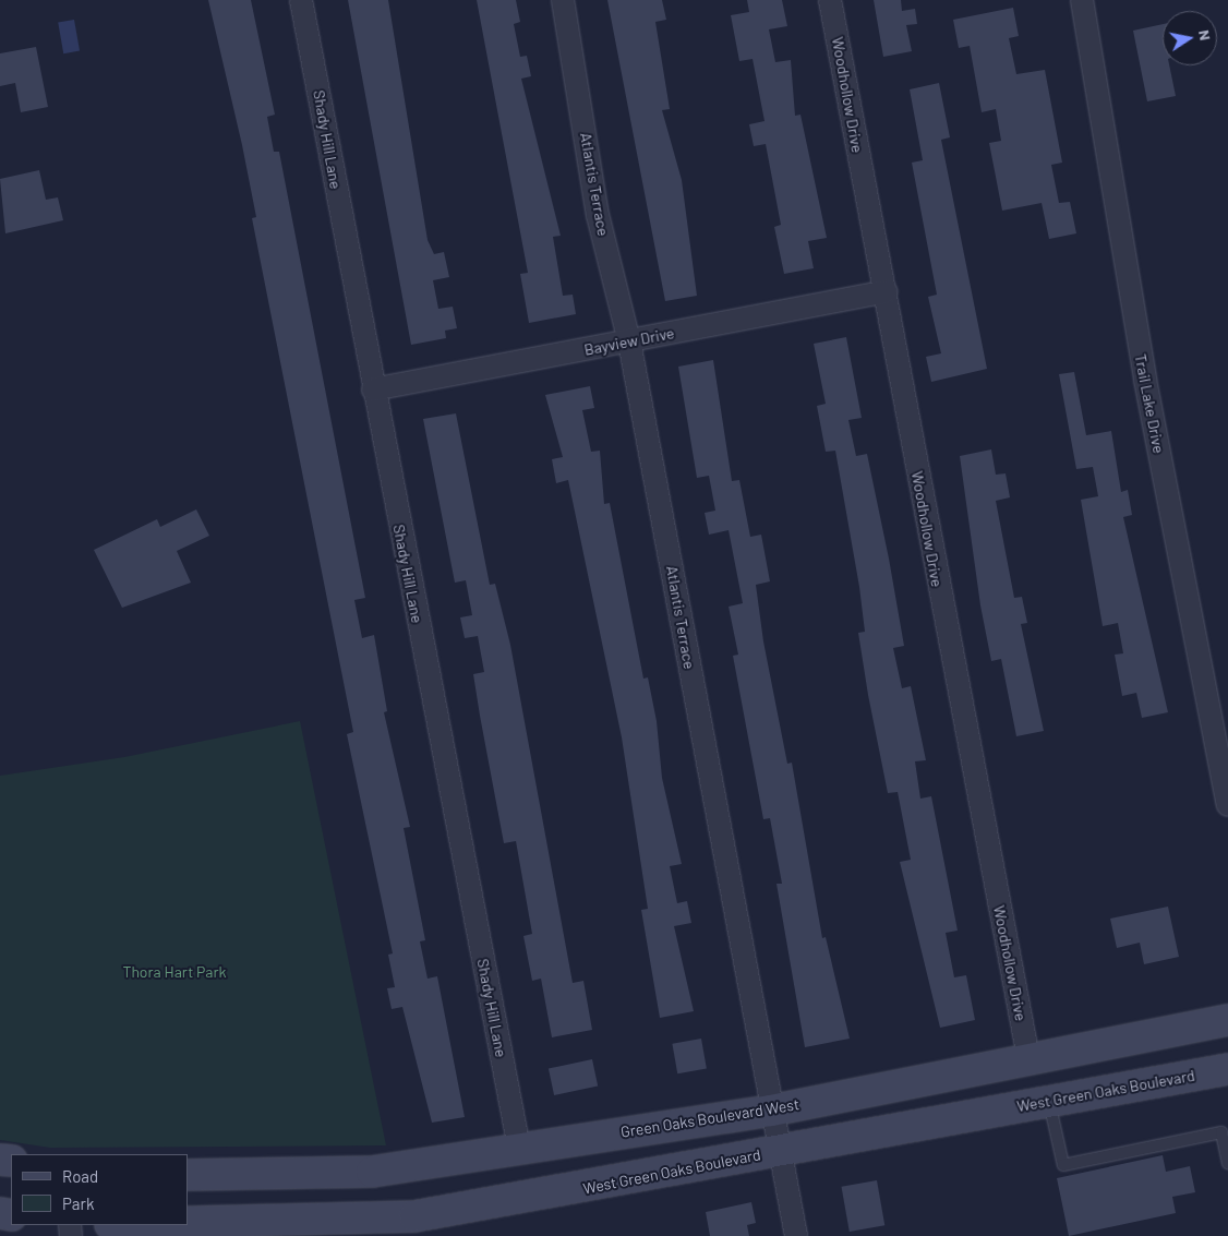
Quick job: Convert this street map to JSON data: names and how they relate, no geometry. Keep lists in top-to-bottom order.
{
  "streets": {
    "main road": ["West Green Oaks Boulevard", "Green Oaks Boulevard West"],
    "street": [
      "Woodhollow Drive",
      "Shady Hill Lane",
      "Atlantis Terrace",
      "Bayview Drive",
      "Trail Lake Drive"
    ]
  },
  "crossings": [
    ["Woodhollow Drive", "Bayview Drive"],
    ["Woodhollow Drive", "Green Oaks Boulevard West"],
    ["Shady Hill Lane", "Bayview Drive"],
    ["Shady Hill Lane", "Green Oaks Boulevard West"],
    ["Atlantis Terrace", "Bayview Drive"],
    ["Atlantis Terrace", "West Green Oaks Boulevard"],
    ["Atlantis Terrace", "Green Oaks Boulevard West"]
  ],
  "parks": ["Thora Hart Park"],
  "legend": ["Road", "Park"],
  "north": "right"
}
